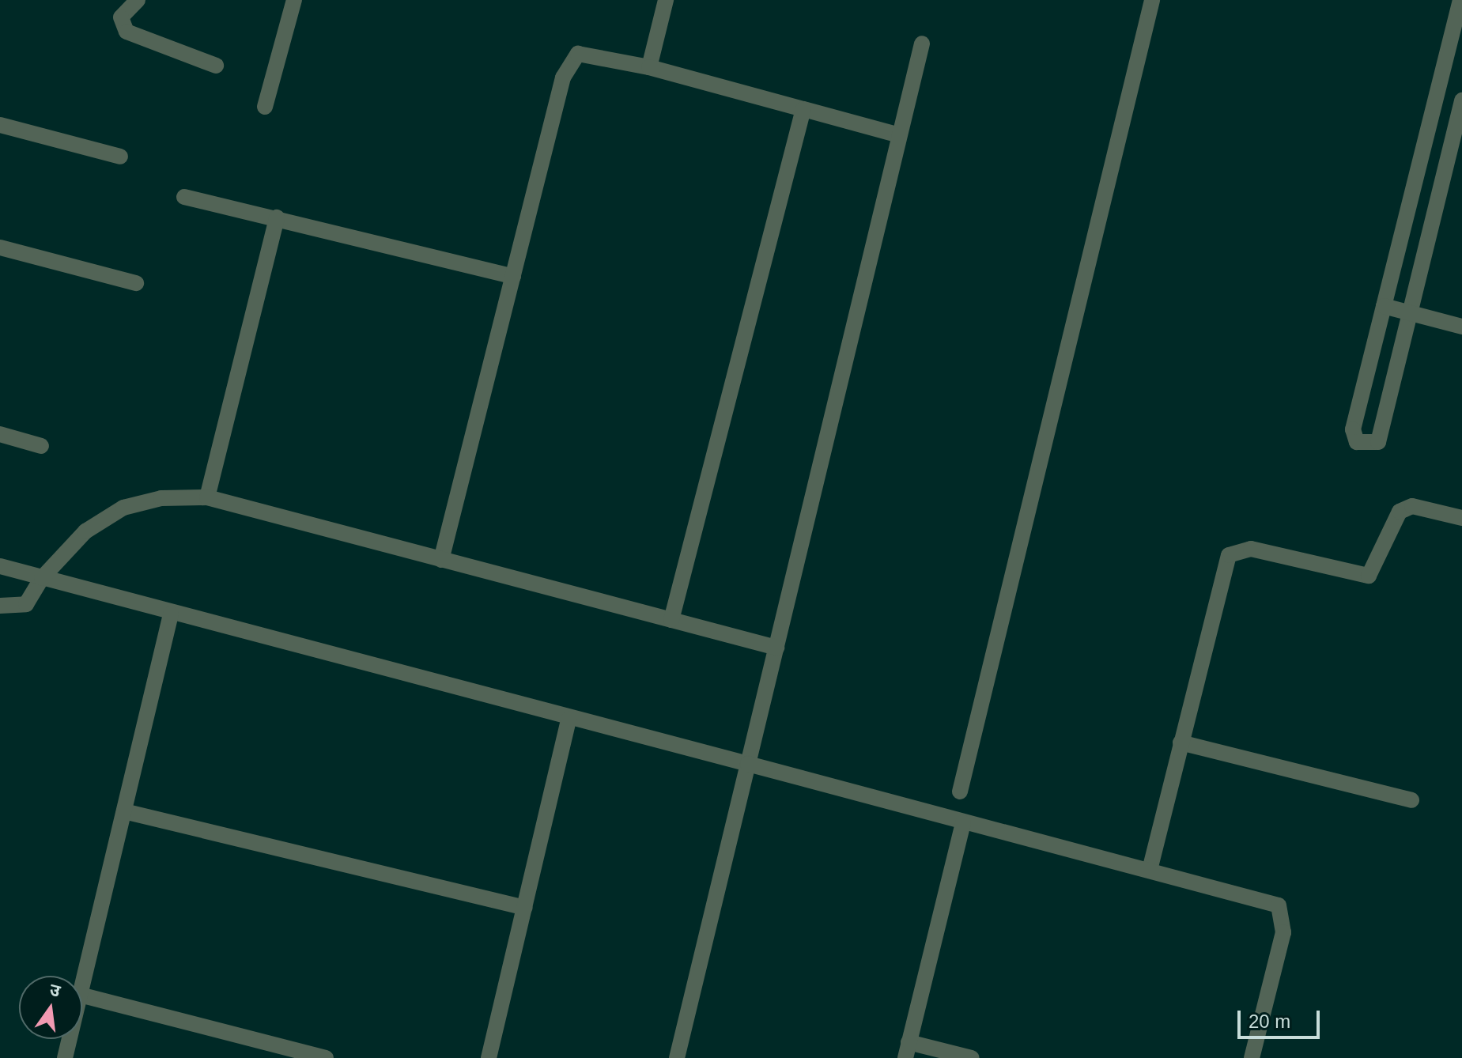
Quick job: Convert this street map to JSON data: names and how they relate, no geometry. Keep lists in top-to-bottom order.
{
  "scale_bar": "20 m",
  "north": "top"
}
